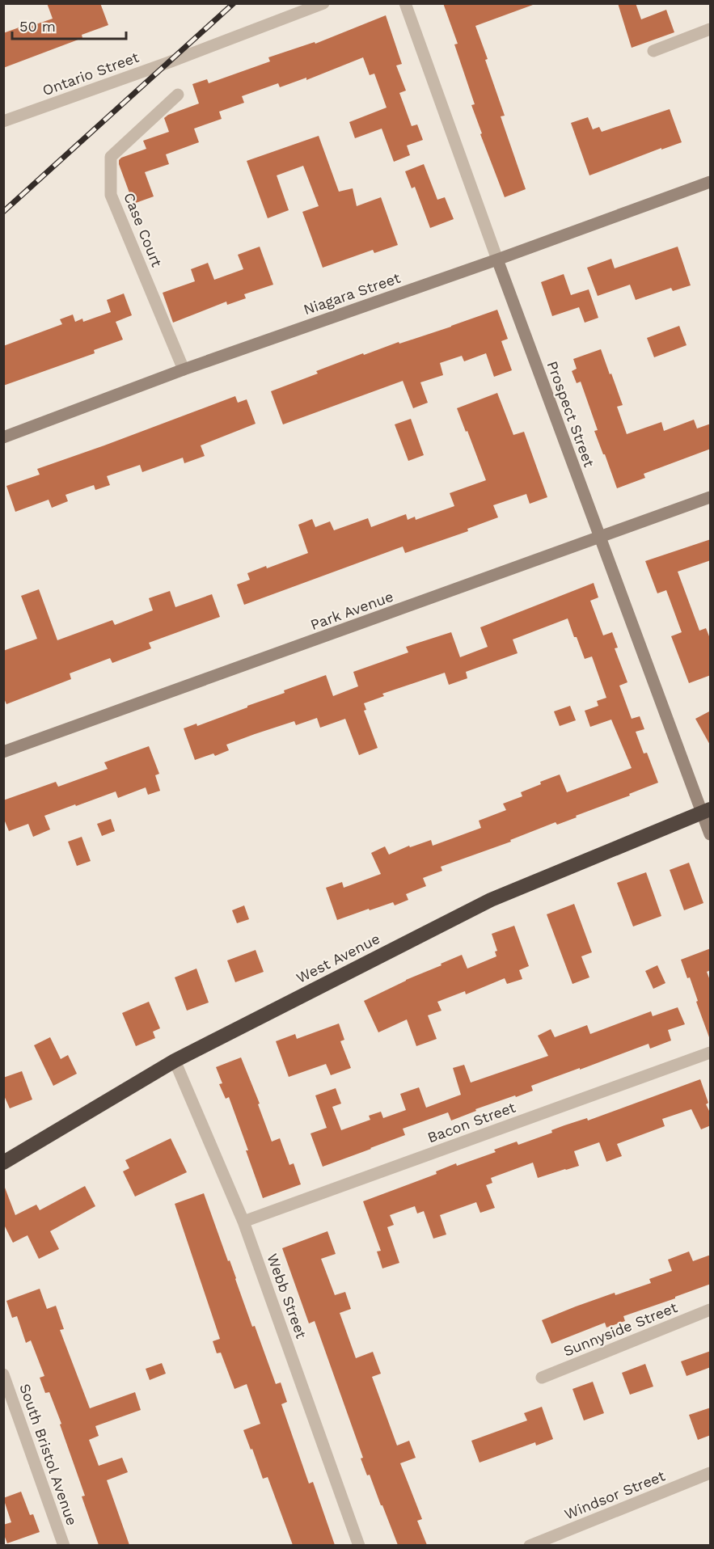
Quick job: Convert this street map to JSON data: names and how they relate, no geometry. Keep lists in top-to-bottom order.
{
  "streets": {
    "highway": ["West Avenue"],
    "street": [
      "Ontario Street",
      "Case Court",
      "Niagara Street",
      "Prospect Street",
      "Park Avenue",
      "Bacon Street",
      "Webb Street",
      "Sunnyside Street",
      "South Bristol Avenue",
      "Windsor Street"
    ]
  },
  "crossings": [
    ["Case Court", "Niagara Street"],
    ["Niagara Street", "Prospect Street"],
    ["Prospect Street", "Park Avenue"],
    ["Prospect Street", "West Avenue"],
    ["West Avenue", "Webb Street"],
    ["Bacon Street", "Webb Street"]
  ],
  "scale_bar": "50 m"
}
